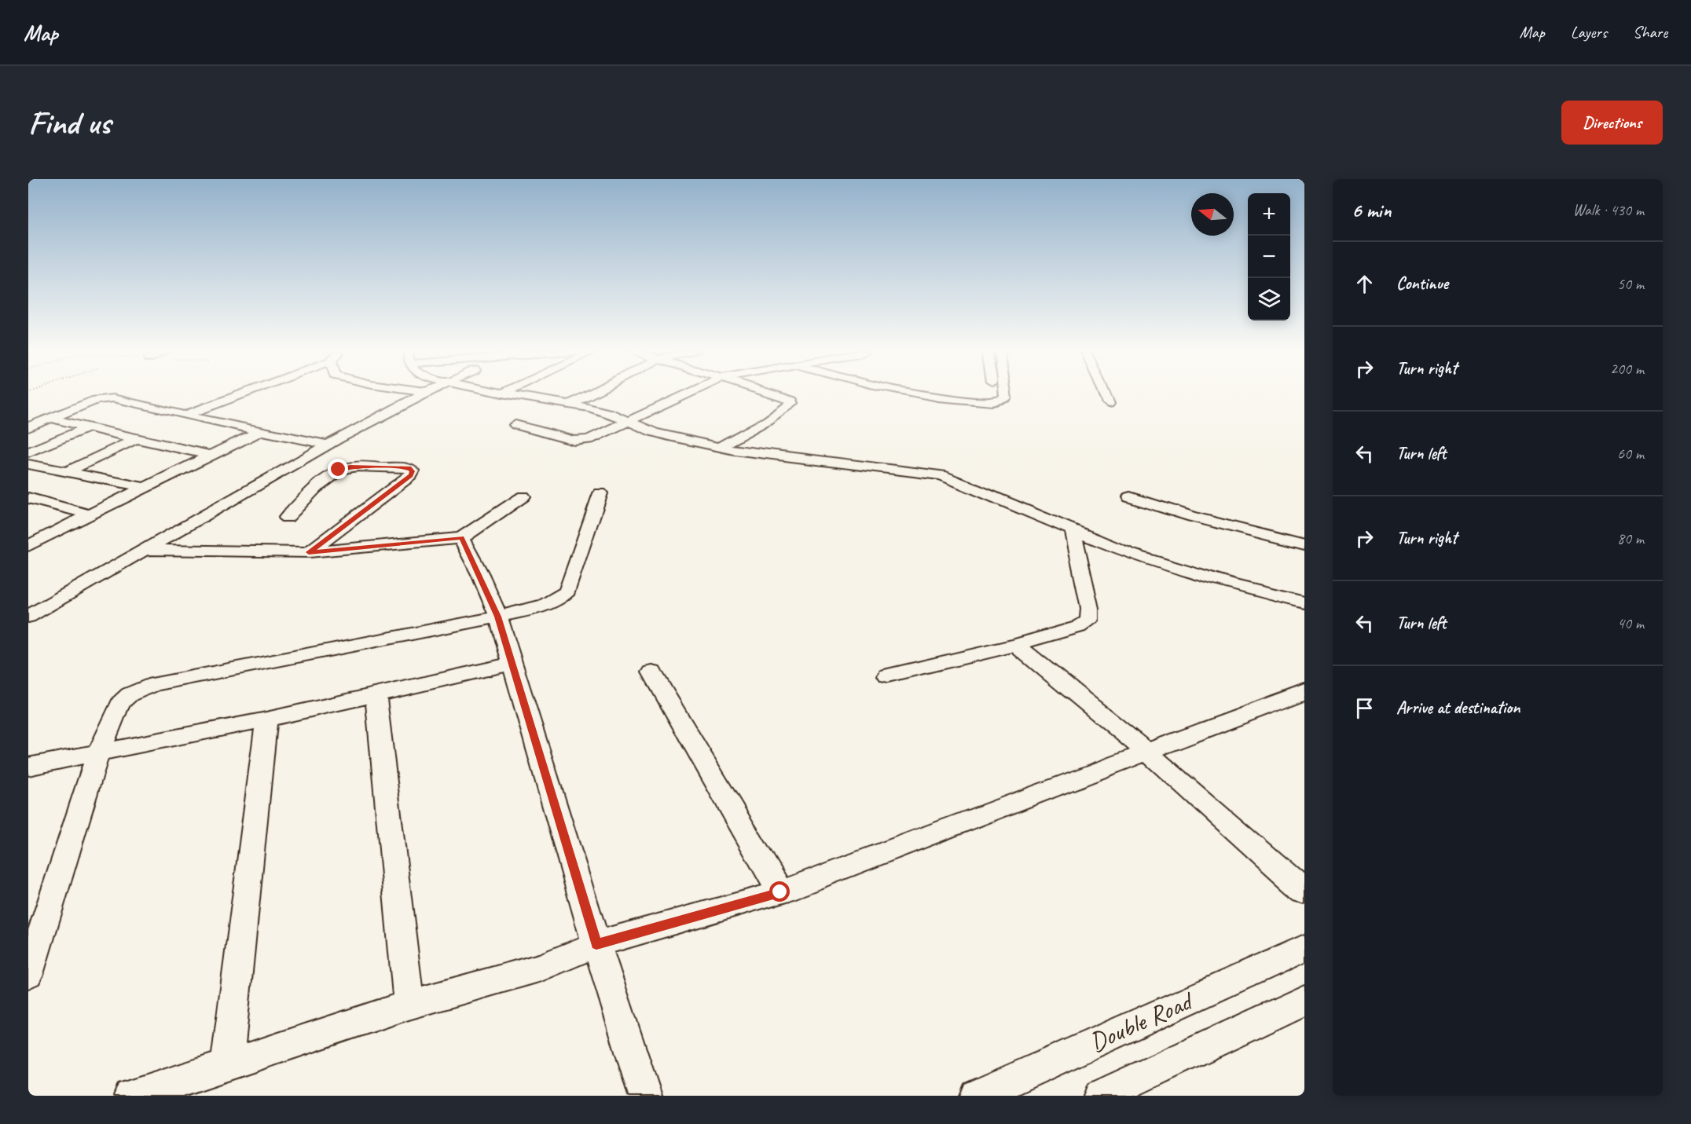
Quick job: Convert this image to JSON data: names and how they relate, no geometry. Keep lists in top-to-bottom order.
{
  "streets": {
    "street": ["Double Road"]
  },
  "north": "left",
  "page": {
    "header": "Map",
    "nav": ["Map", "Layers", "Share"],
    "buttons": "Directions",
    "title": "Find us",
    "heading": ["6 min", "Walk · 430 m"],
    "map_buttons": ["+", "−"],
    "list": [
      ["Continue", "50 m"],
      ["Turn right", "200 m"],
      ["Turn left", "60 m"],
      ["Turn right", "80 m"],
      ["Turn left", "40 m"],
      "Arrive at destination"
    ]
  }
}
